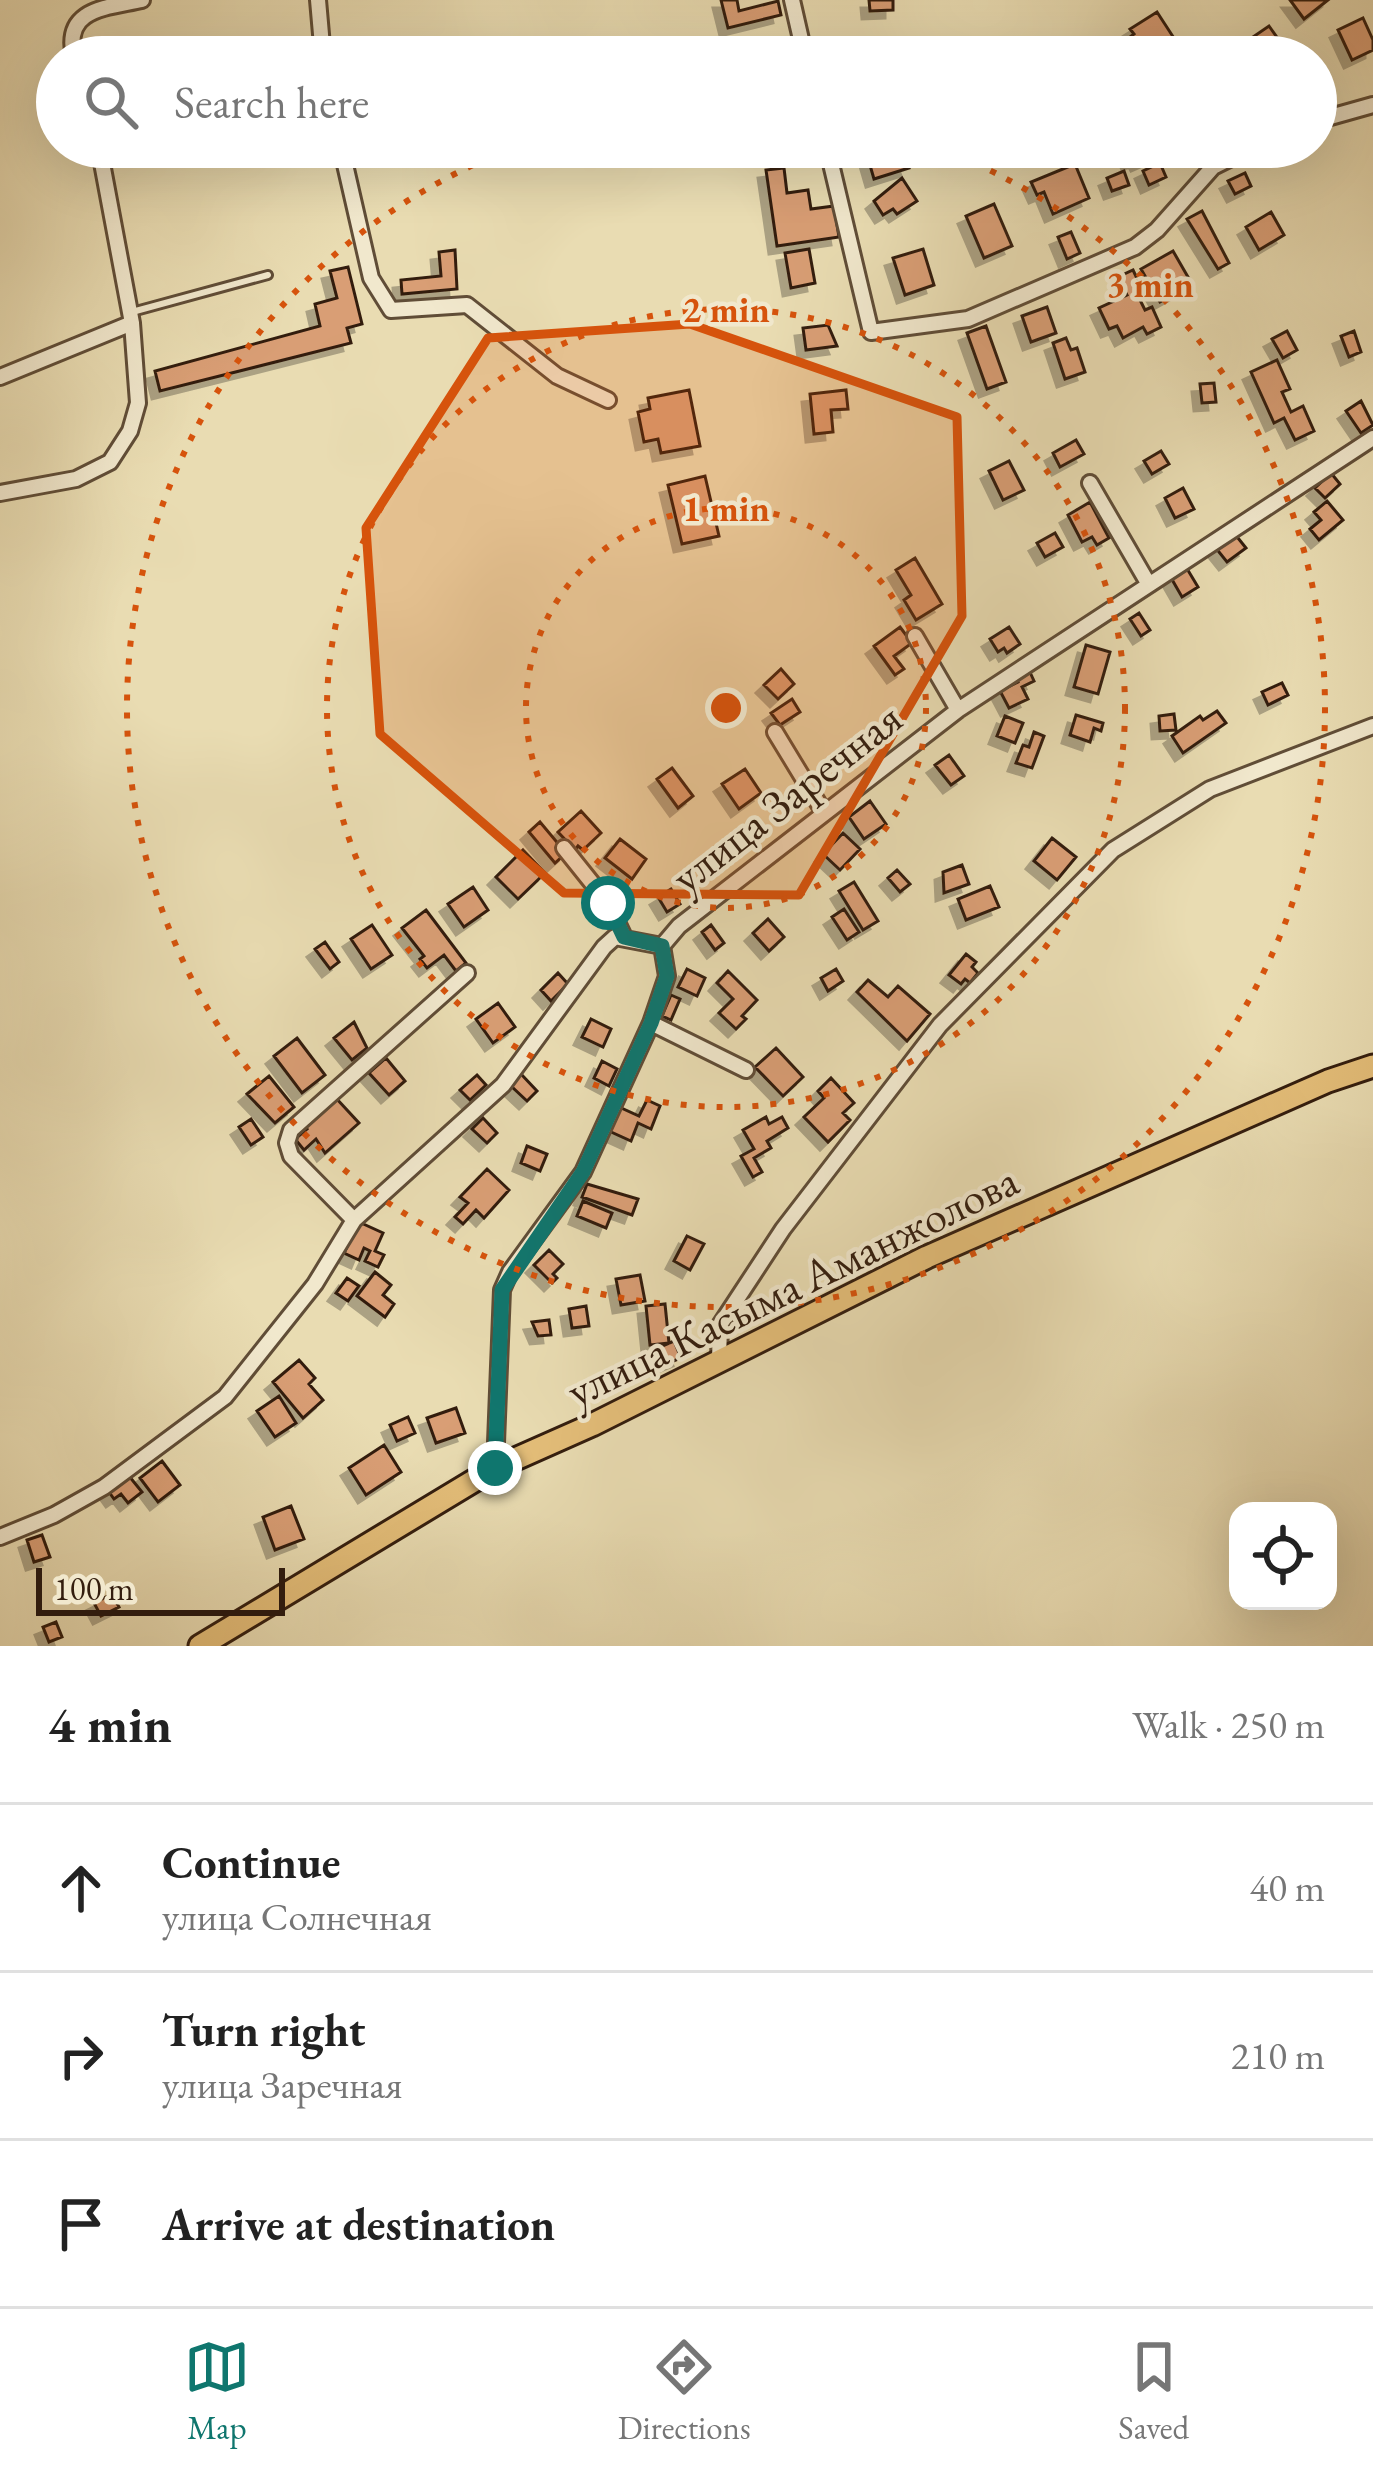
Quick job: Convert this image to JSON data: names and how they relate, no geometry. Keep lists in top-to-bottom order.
{
  "streets": {
    "main road": ["улица Касыма Аманжолова"],
    "street": ["улица Заречная"]
  },
  "crossings": [
    ["улица Заречная", "улица Касыма Аманжолова"]
  ],
  "scale_bar": "100 m",
  "page": {
    "search": "Search here",
    "scale": "100 m",
    "heading": ["4 min", "Walk · 250 m"],
    "list": [
      ["Continue", "улица Солнечная", "40 m"],
      ["Turn right", "улица Заречная", "210 m"],
      "Arrive at destination"
    ],
    "nav": ["Map", "Directions", "Saved"]
  },
  "rings": ["3 min", "2 min", "1 min"]
}
